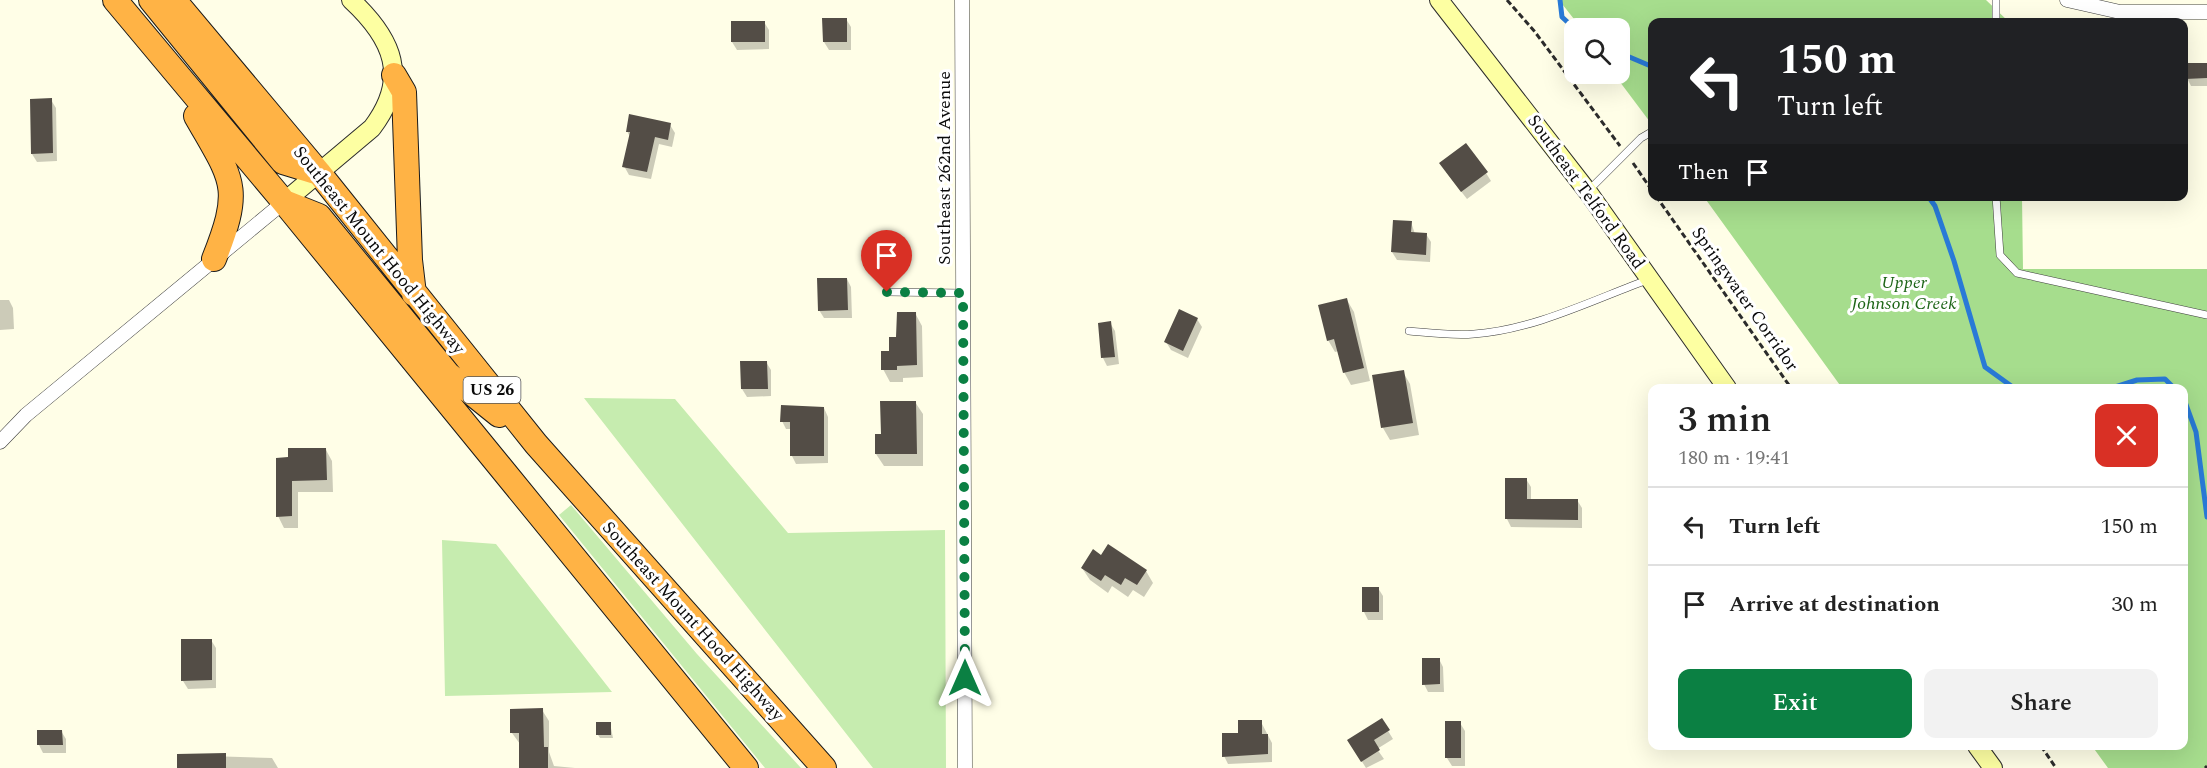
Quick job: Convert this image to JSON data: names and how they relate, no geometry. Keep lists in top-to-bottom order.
{
  "streets": {
    "highway": ["Southeast Mount Hood Highway", "US 26"],
    "street": ["Southeast 262nd Avenue", "Southeast Telford Road"],
    "path": ["Springwater Corridor"]
  },
  "parks": ["Upper Johnson Creek"],
  "page": {
    "turn": ["150 m", "Turn left"],
    "then": "Then",
    "heading": ["3 min", "180 m · 19:41"],
    "list": [
      {
        "name": "Turn left",
        "value": "150 m"
      },
      {
        "name": "Arrive at destination",
        "value": "30 m"
      }
    ],
    "buttons": ["Exit", "Share"]
  }
}
